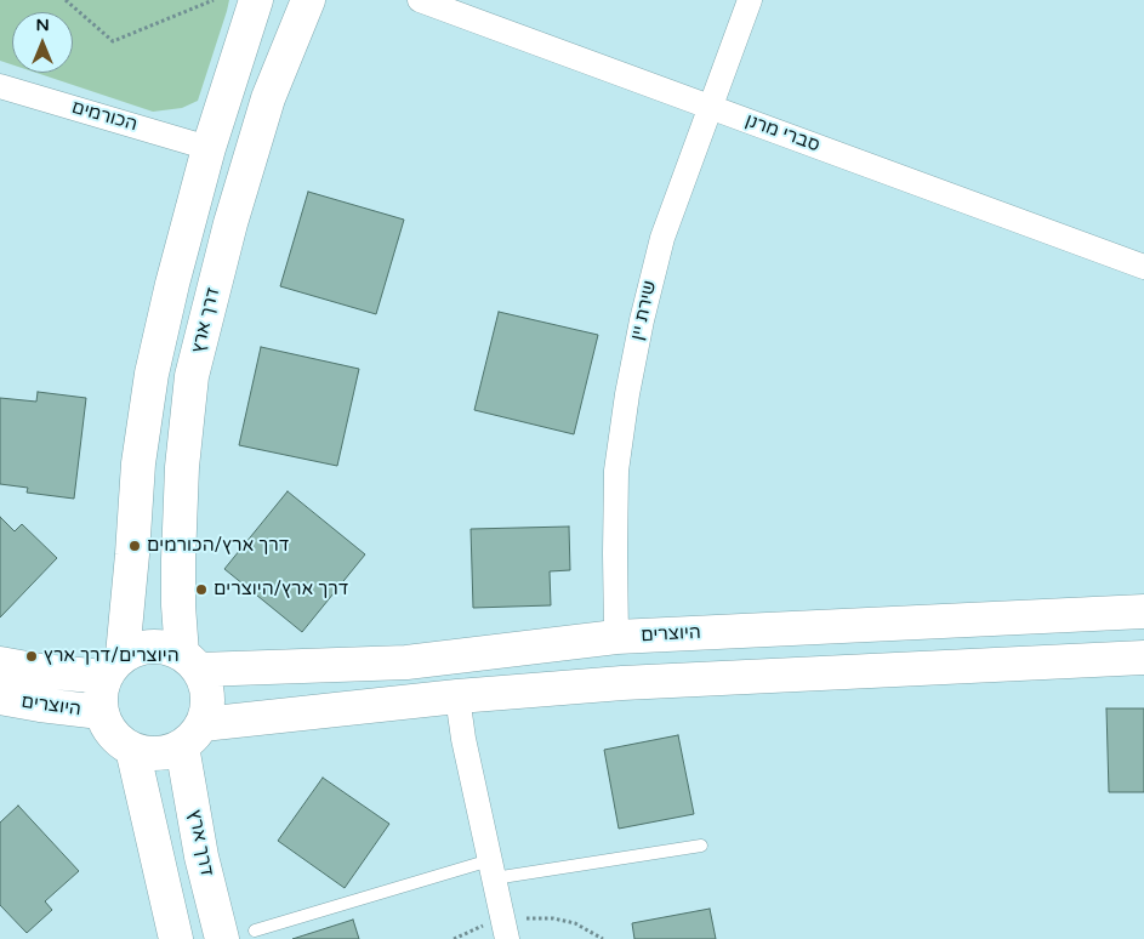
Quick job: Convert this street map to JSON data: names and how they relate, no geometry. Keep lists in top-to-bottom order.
{
  "streets": {
    "street": [
      "הכורמים",
      "סברי מרנן",
      "שירת יין",
      "דרך ארץ",
      "היוצרים"
    ]
  },
  "crossings": [
    ["סברי מרנן", "שירת יין"],
    ["שירת יין", "היוצרים"],
    ["דרך ארץ", "היוצרים"]
  ],
  "places": ["דרך ארץ/הכורמים", "דרך ארץ/היוצרים", "היוצרים/דרך ארץ"],
  "north": "top"
}
